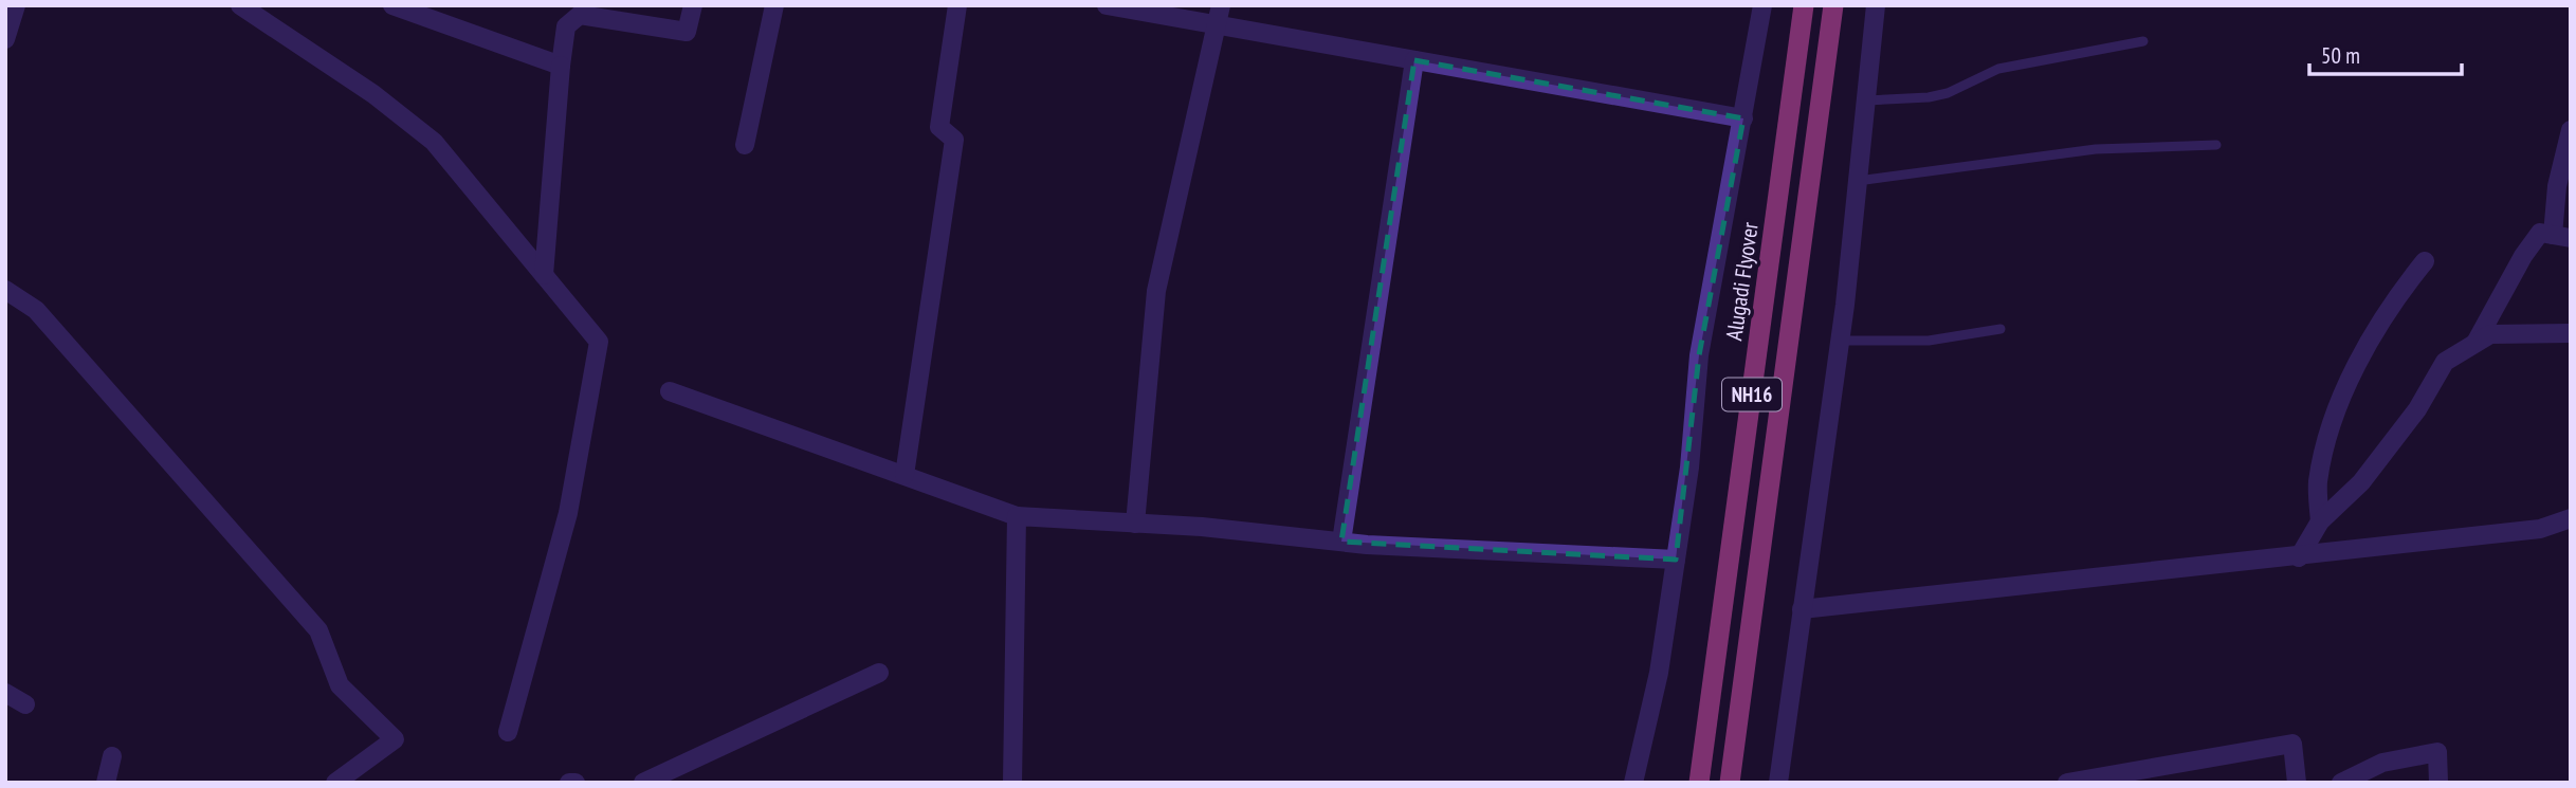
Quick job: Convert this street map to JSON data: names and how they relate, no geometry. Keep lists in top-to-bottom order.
{
  "streets": {
    "highway": ["Alugadi Flyover", "NH16"]
  },
  "scale_bar": "50 m"
}
